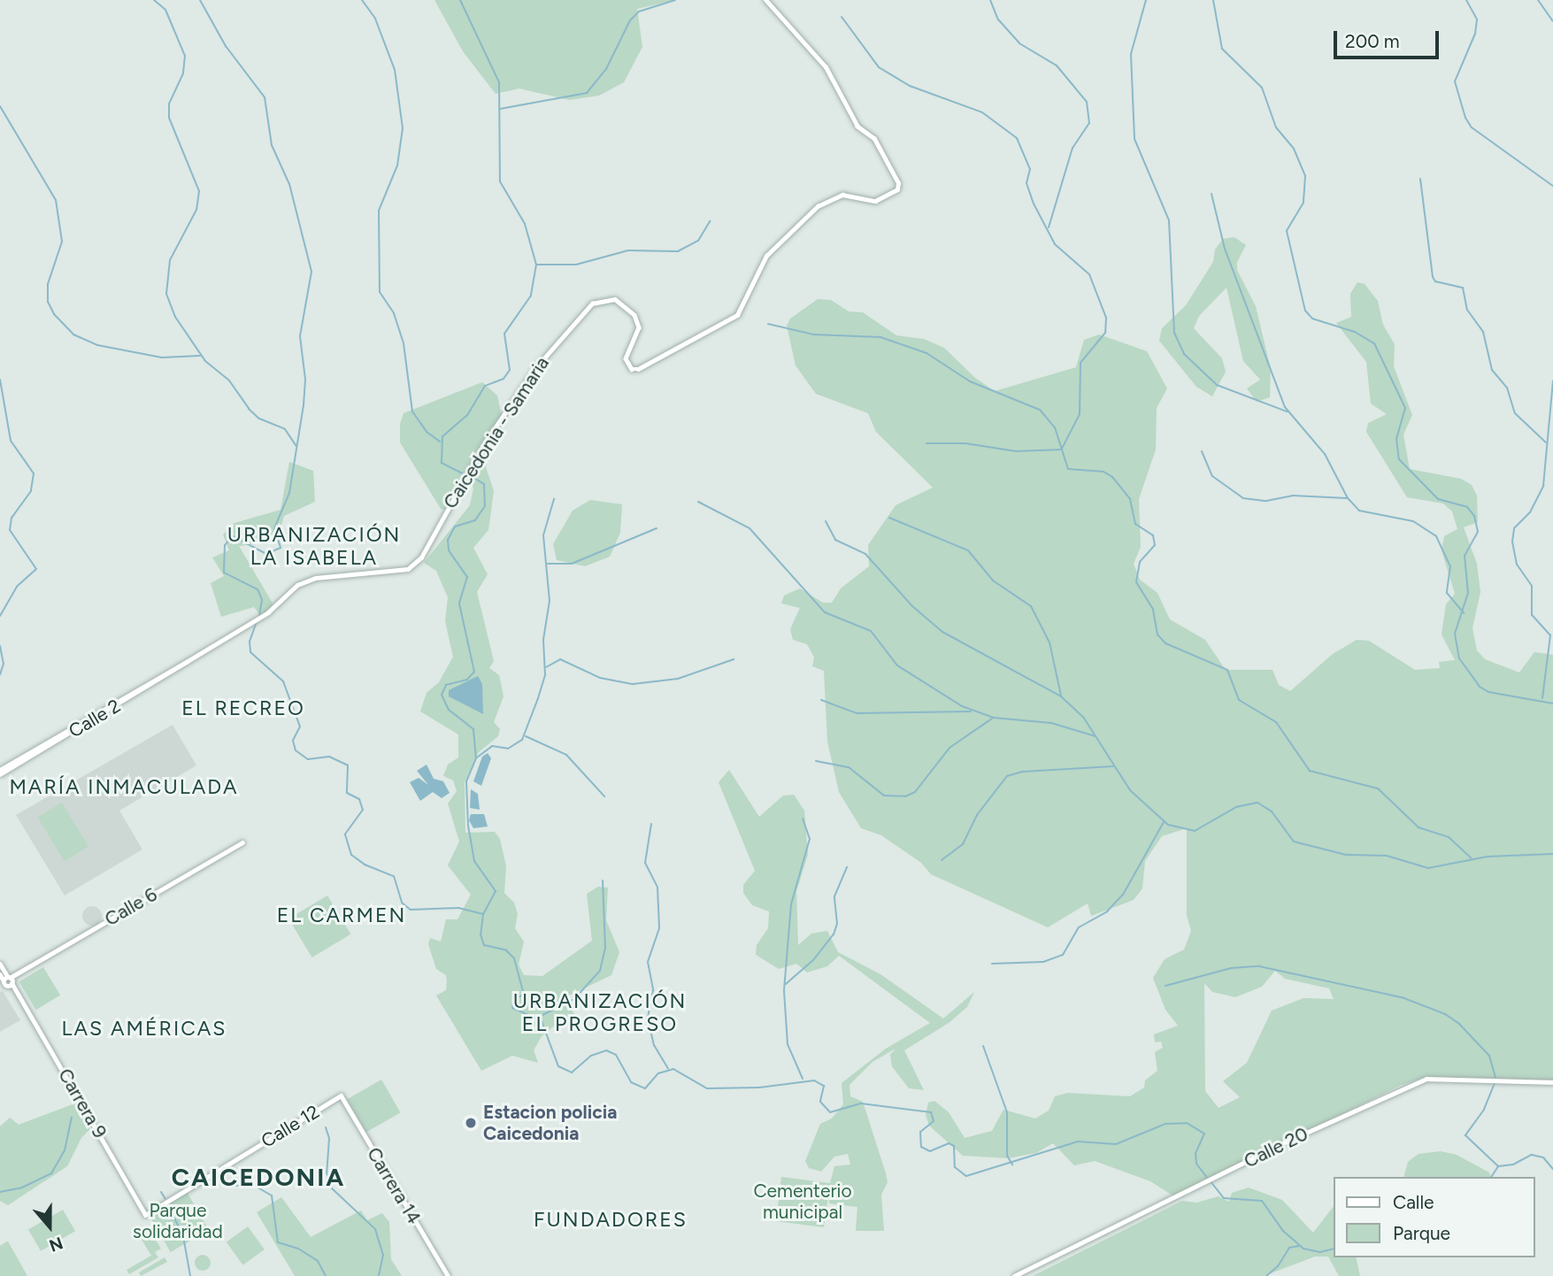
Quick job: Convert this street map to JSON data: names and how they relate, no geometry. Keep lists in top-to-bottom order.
{
  "streets": {
    "main road": [
      "Carrera 9",
      "Calle 12",
      "Calle 20",
      "Carrera 14"
    ],
    "street": ["Caicedonia - Samaria", "Calle 2", "Calle 6"]
  },
  "crossings": [
    ["Caicedonia - Samaria", "Calle 2"],
    ["Calle 6", "Carrera 9"],
    ["Carrera 9", "Calle 12"],
    ["Calle 12", "Carrera 14"]
  ],
  "districts": [
    "URBANIZACIÓN LA ISABELA",
    "EL RECREO",
    "MARÍA INMACULADA",
    "EL CARMEN",
    "URBANIZACIÓN EL PROGRESO",
    "LAS AMÉRICAS",
    "CAICEDONIA",
    "FUNDADORES"
  ],
  "parks": ["Cementerio municipal", "Parque solidaridad"],
  "places": ["Estacion policia Caicedonia"],
  "legend": ["Calle", "Parque"],
  "scale_bar": "200 m",
  "north": "bottom"
}
